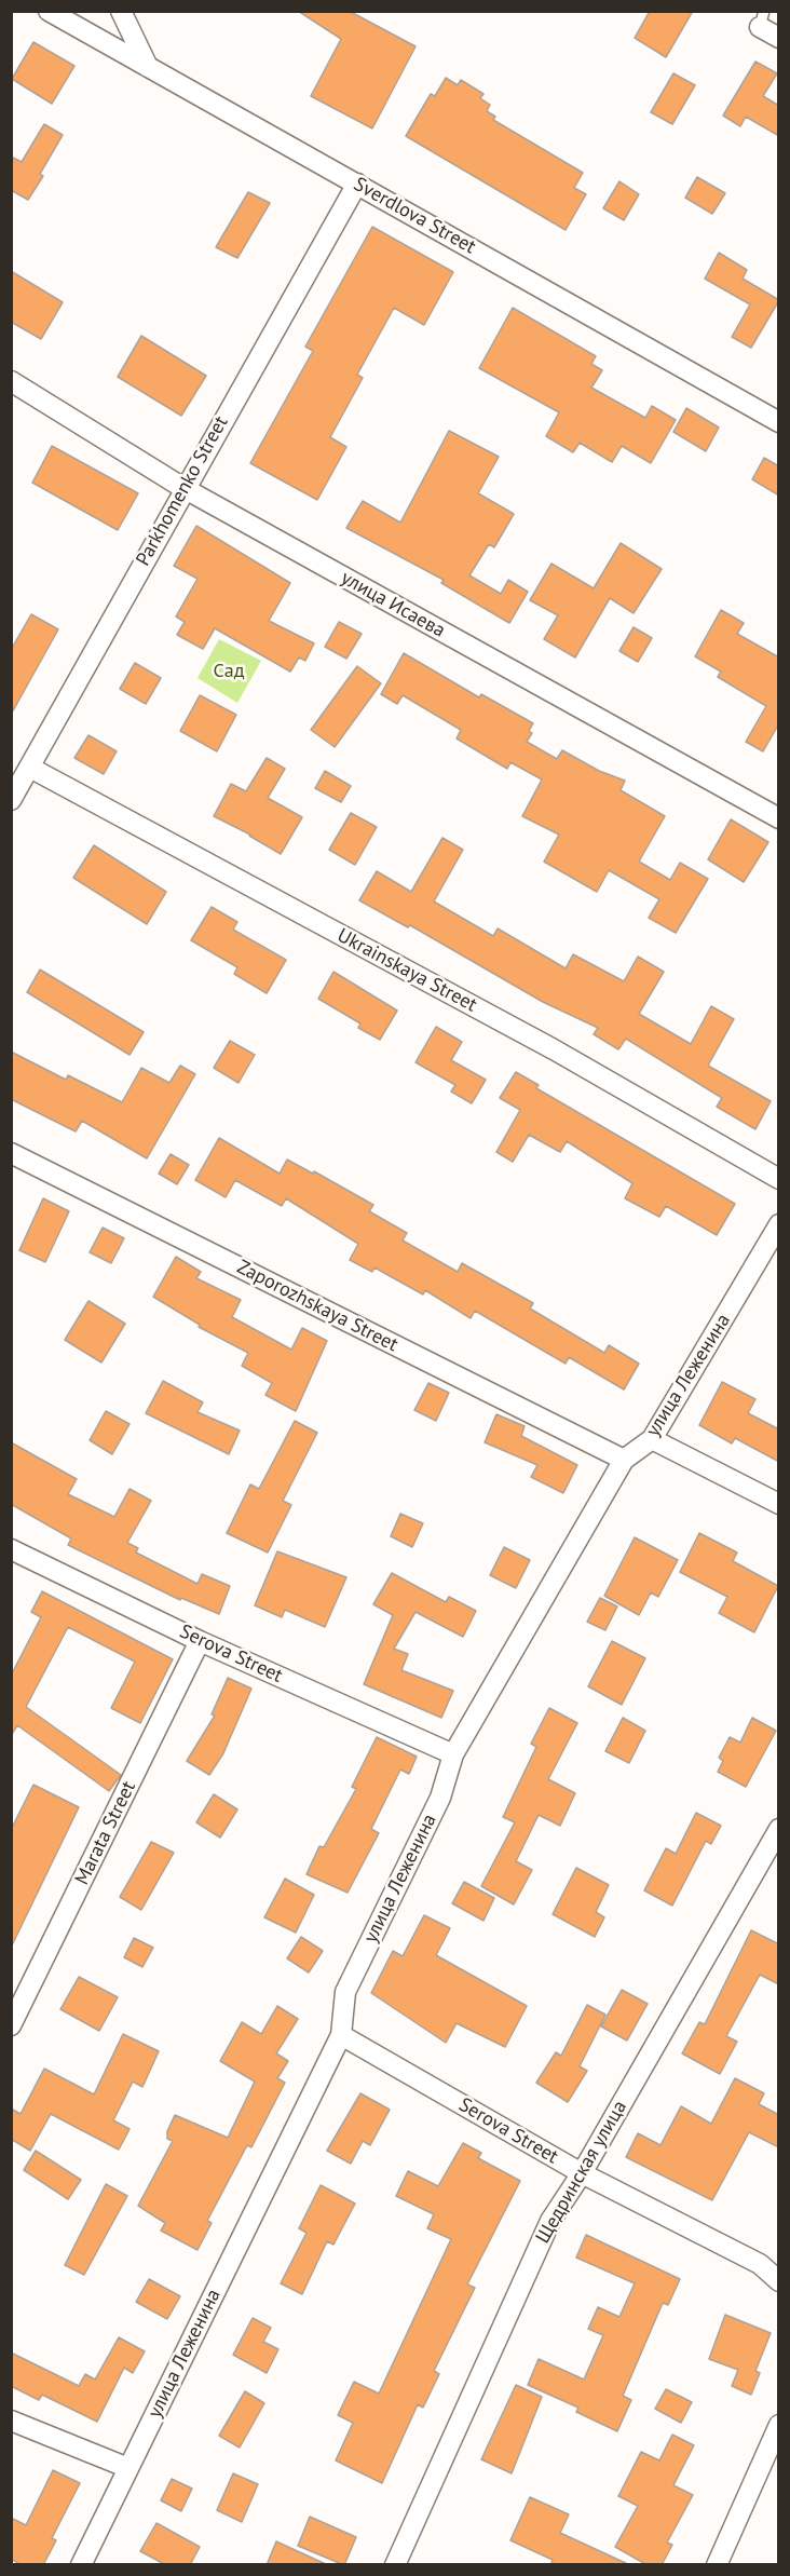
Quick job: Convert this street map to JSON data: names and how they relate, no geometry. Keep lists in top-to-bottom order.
{
  "streets": {
    "street": [
      "Sverdlova Street",
      "Parkhomenko Street",
      "улица Исаева",
      "Ukrainskaya Street",
      "Zaporozhskaya Street",
      "улица Леженина",
      "Serova Street",
      "Marata Street",
      "Щедринская улица"
    ]
  },
  "crossings": [
    ["Sverdlova Street", "Parkhomenko Street"],
    ["Parkhomenko Street", "улица Исаева"],
    ["Parkhomenko Street", "Ukrainskaya Street"],
    ["Zaporozhskaya Street", "улица Леженина"],
    ["улица Леженина", "Serova Street"],
    ["Serova Street", "Marata Street"],
    ["Serova Street", "Щедринская улица"]
  ],
  "parks": ["Сад"]
}
